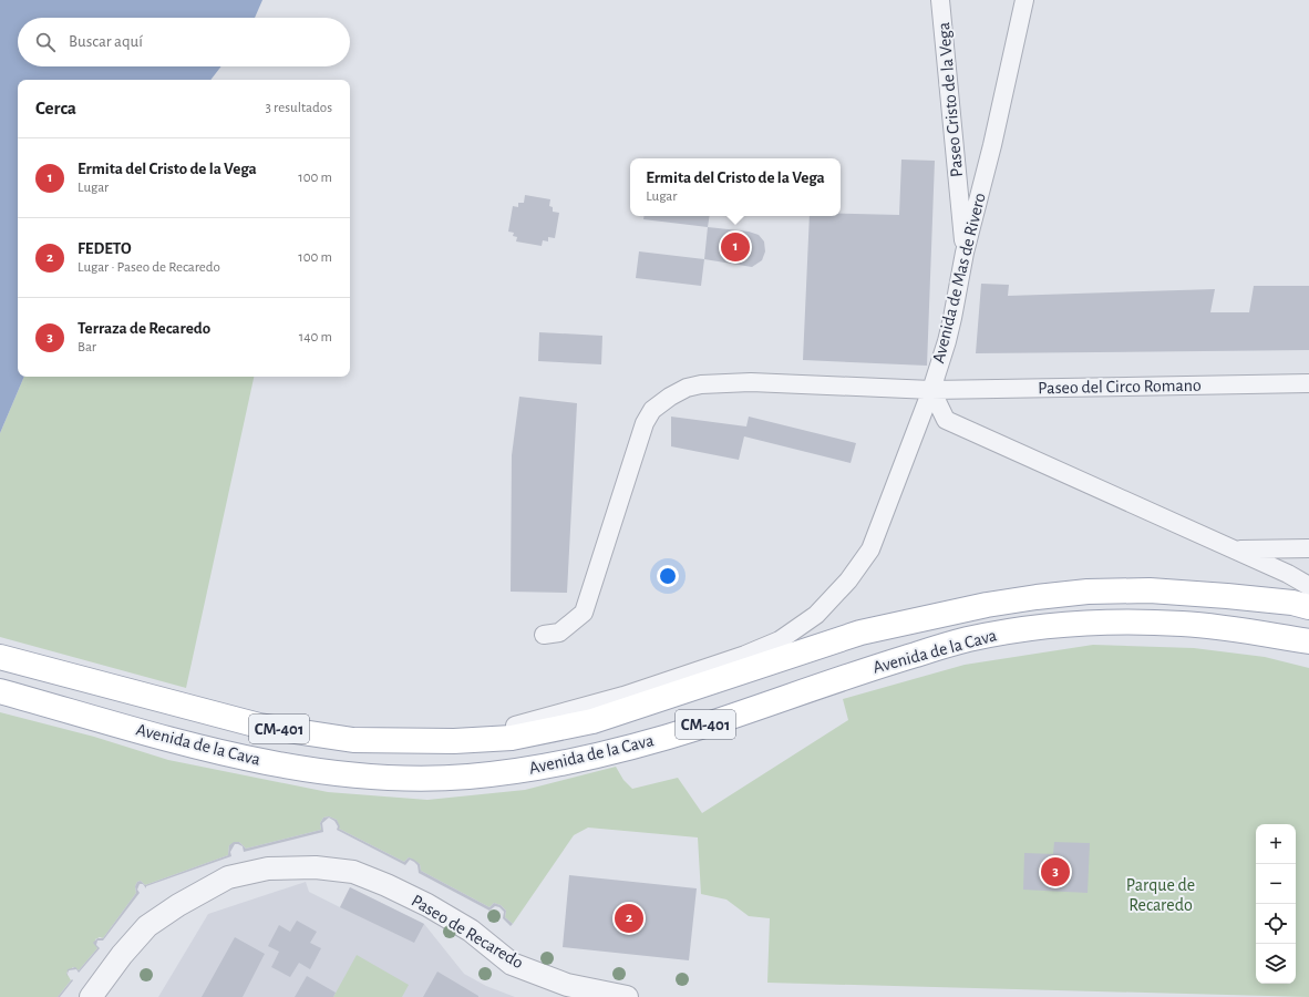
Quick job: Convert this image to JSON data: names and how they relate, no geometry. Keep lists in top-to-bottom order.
{
  "streets": {
    "main road": ["Avenida de la Cava", "CM-401"],
    "street": [
      "Paseo Cristo de la Vega",
      "Avenida de Mas de Rivero",
      "Paseo del Circo Romano",
      "Paseo de Recaredo"
    ]
  },
  "crossings": [
    ["Paseo Cristo de la Vega", "Avenida de Mas de Rivero"],
    ["Avenida de Mas de Rivero", "Paseo del Circo Romano"],
    ["Avenida de Mas de Rivero", "Avenida de la Cava"]
  ],
  "parks": ["Parque de Recaredo"],
  "page": {
    "search": "Buscar aquí",
    "heading": ["Cerca", "3 resultados"],
    "list": [
      {
        "mark": "1",
        "name": "Ermita del Cristo de la Vega",
        "note": "Lugar",
        "value": "100 m"
      },
      {
        "mark": "2",
        "name": "FEDETO",
        "note": "Lugar · Paseo de Recaredo",
        "value": "100 m"
      },
      {
        "mark": "3",
        "name": "Terraza de Recaredo",
        "note": "Bar",
        "value": "140 m"
      }
    ],
    "popup": ["Ermita del Cristo de la Vega", "Lugar"],
    "pins": ["1", "3", "2"],
    "map_buttons": ["+", "−"]
  }
}
